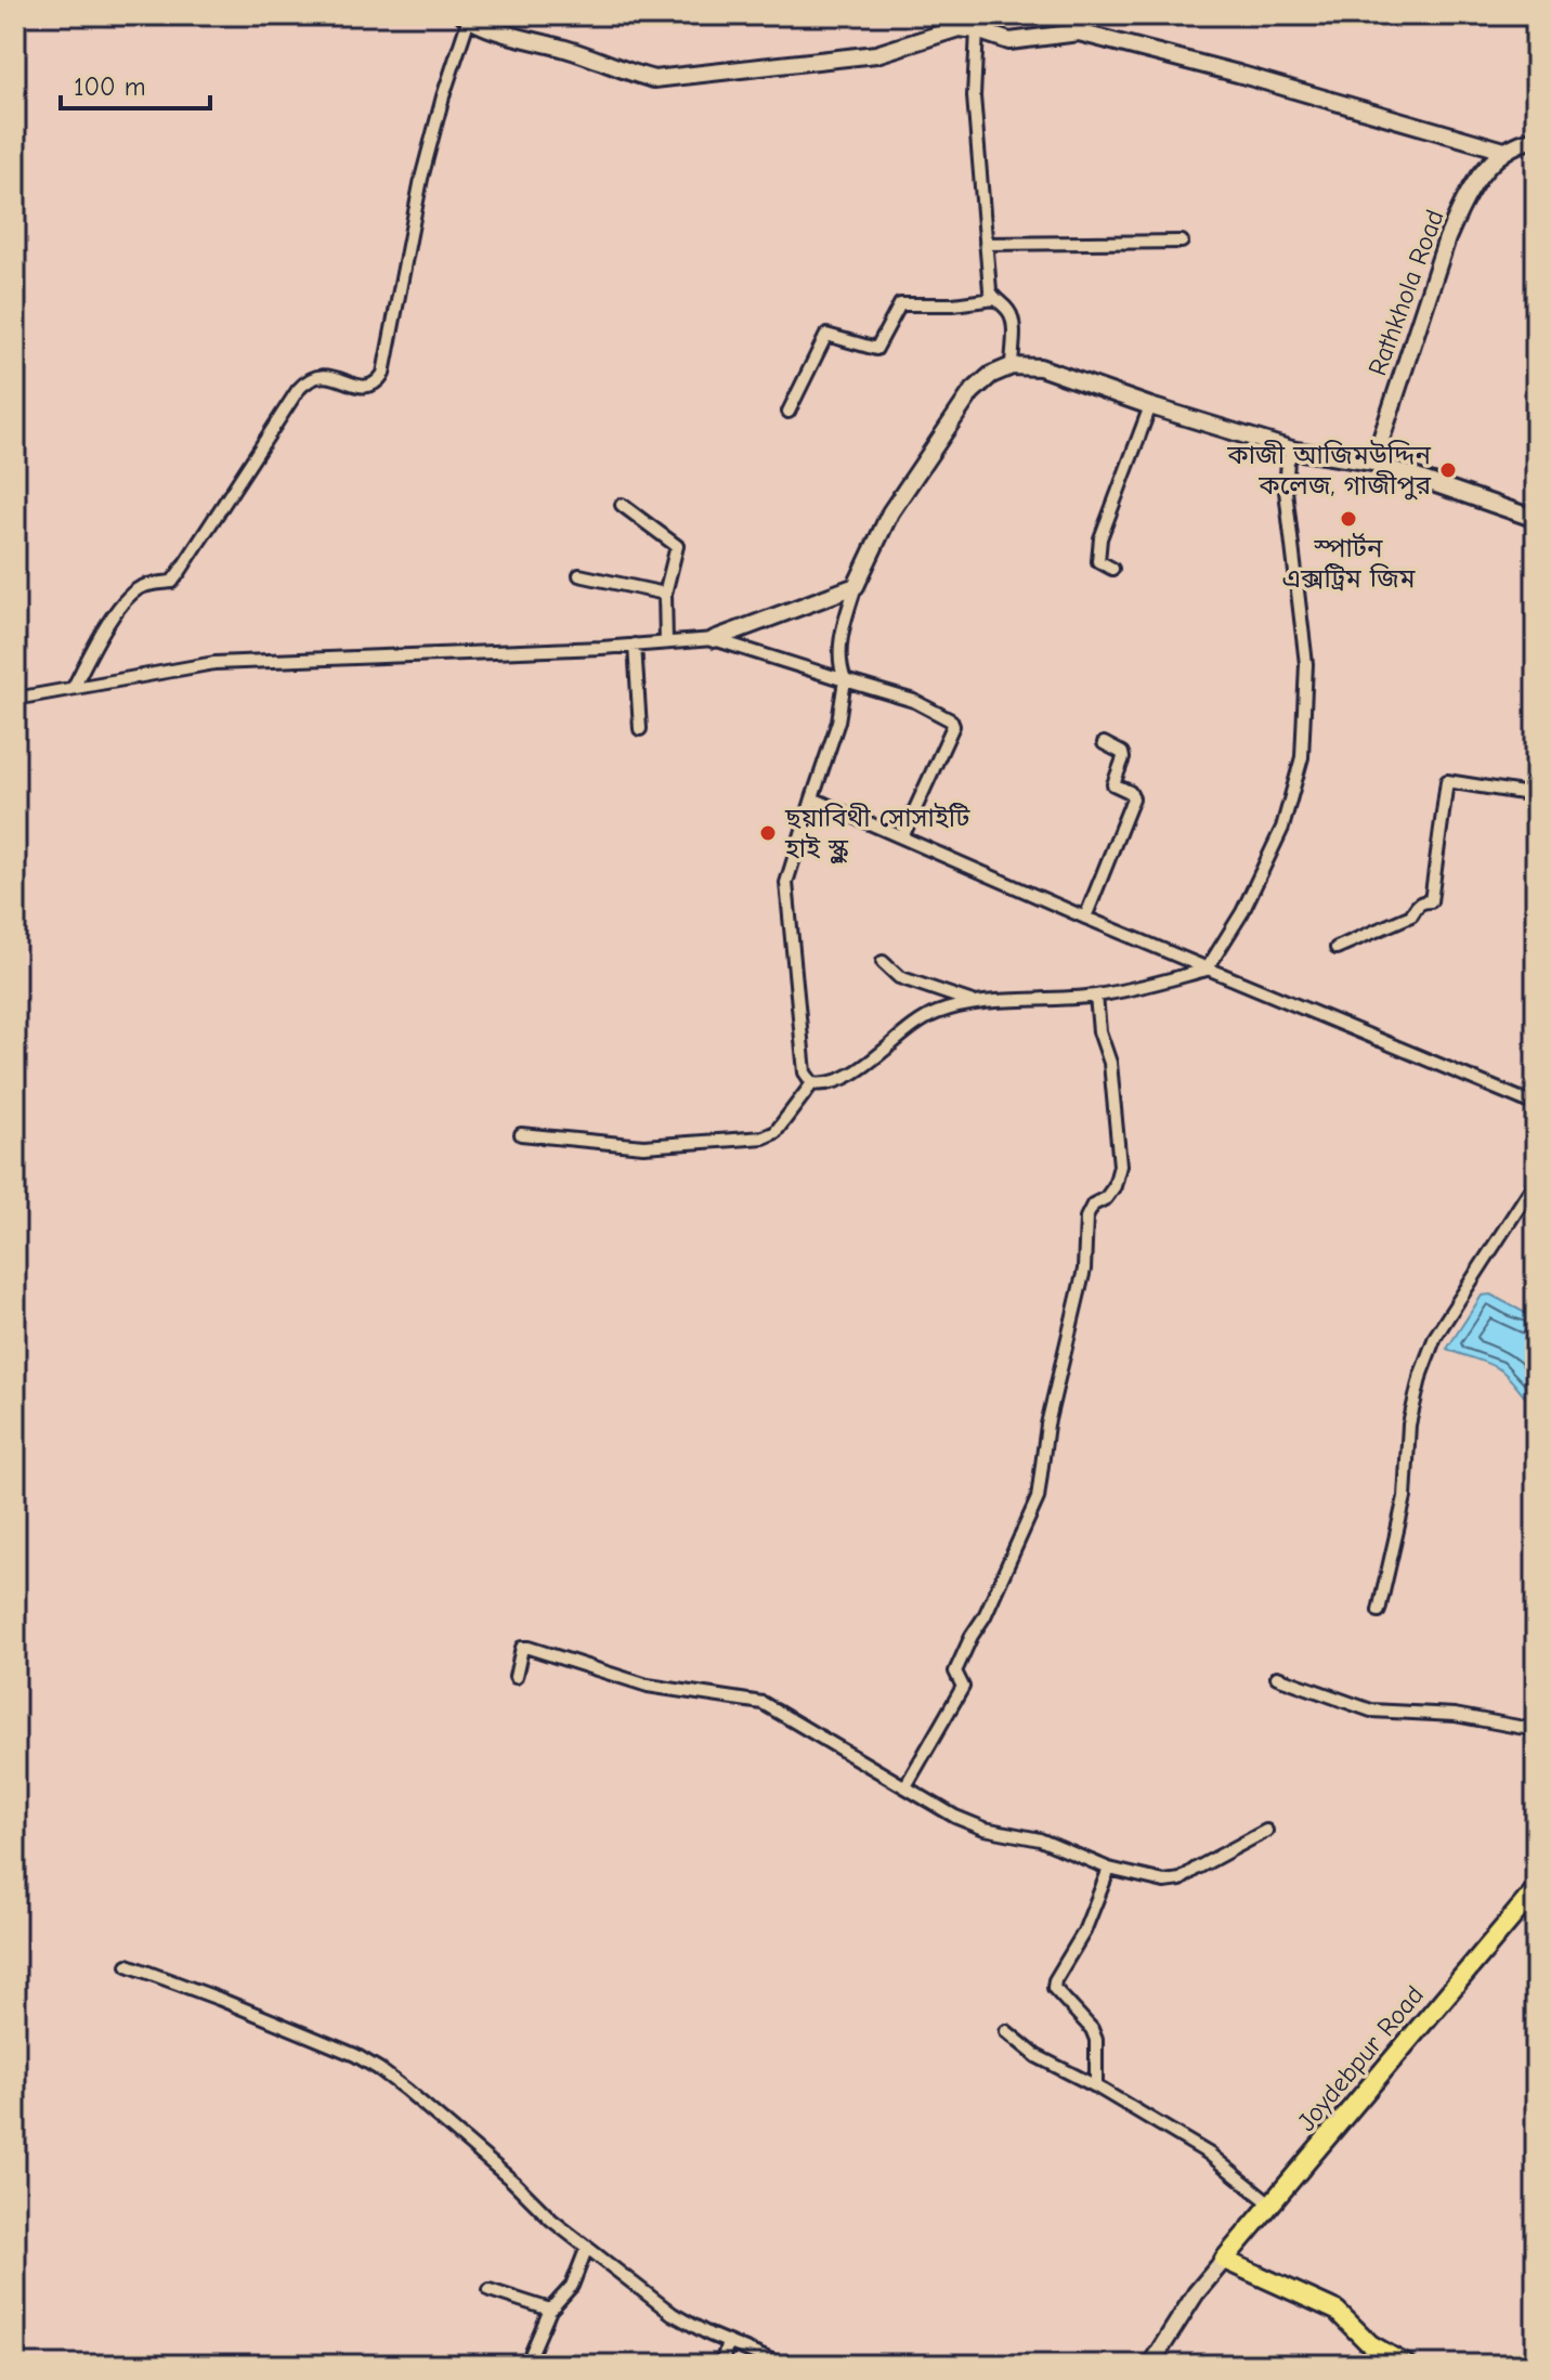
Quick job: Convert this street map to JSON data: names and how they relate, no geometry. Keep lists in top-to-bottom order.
{
  "streets": {
    "main road": ["Rathkhola Road", "Joydebpur Road"]
  },
  "places": ["কাজী আজিমউদ্দিন কলেজ, গাজীপুর", "স্পার্টন এক্সট্রিম জিম", "ছয়াবিথী সোসাইটি হাই স্কুল"],
  "scale_bar": "100 m"
}
